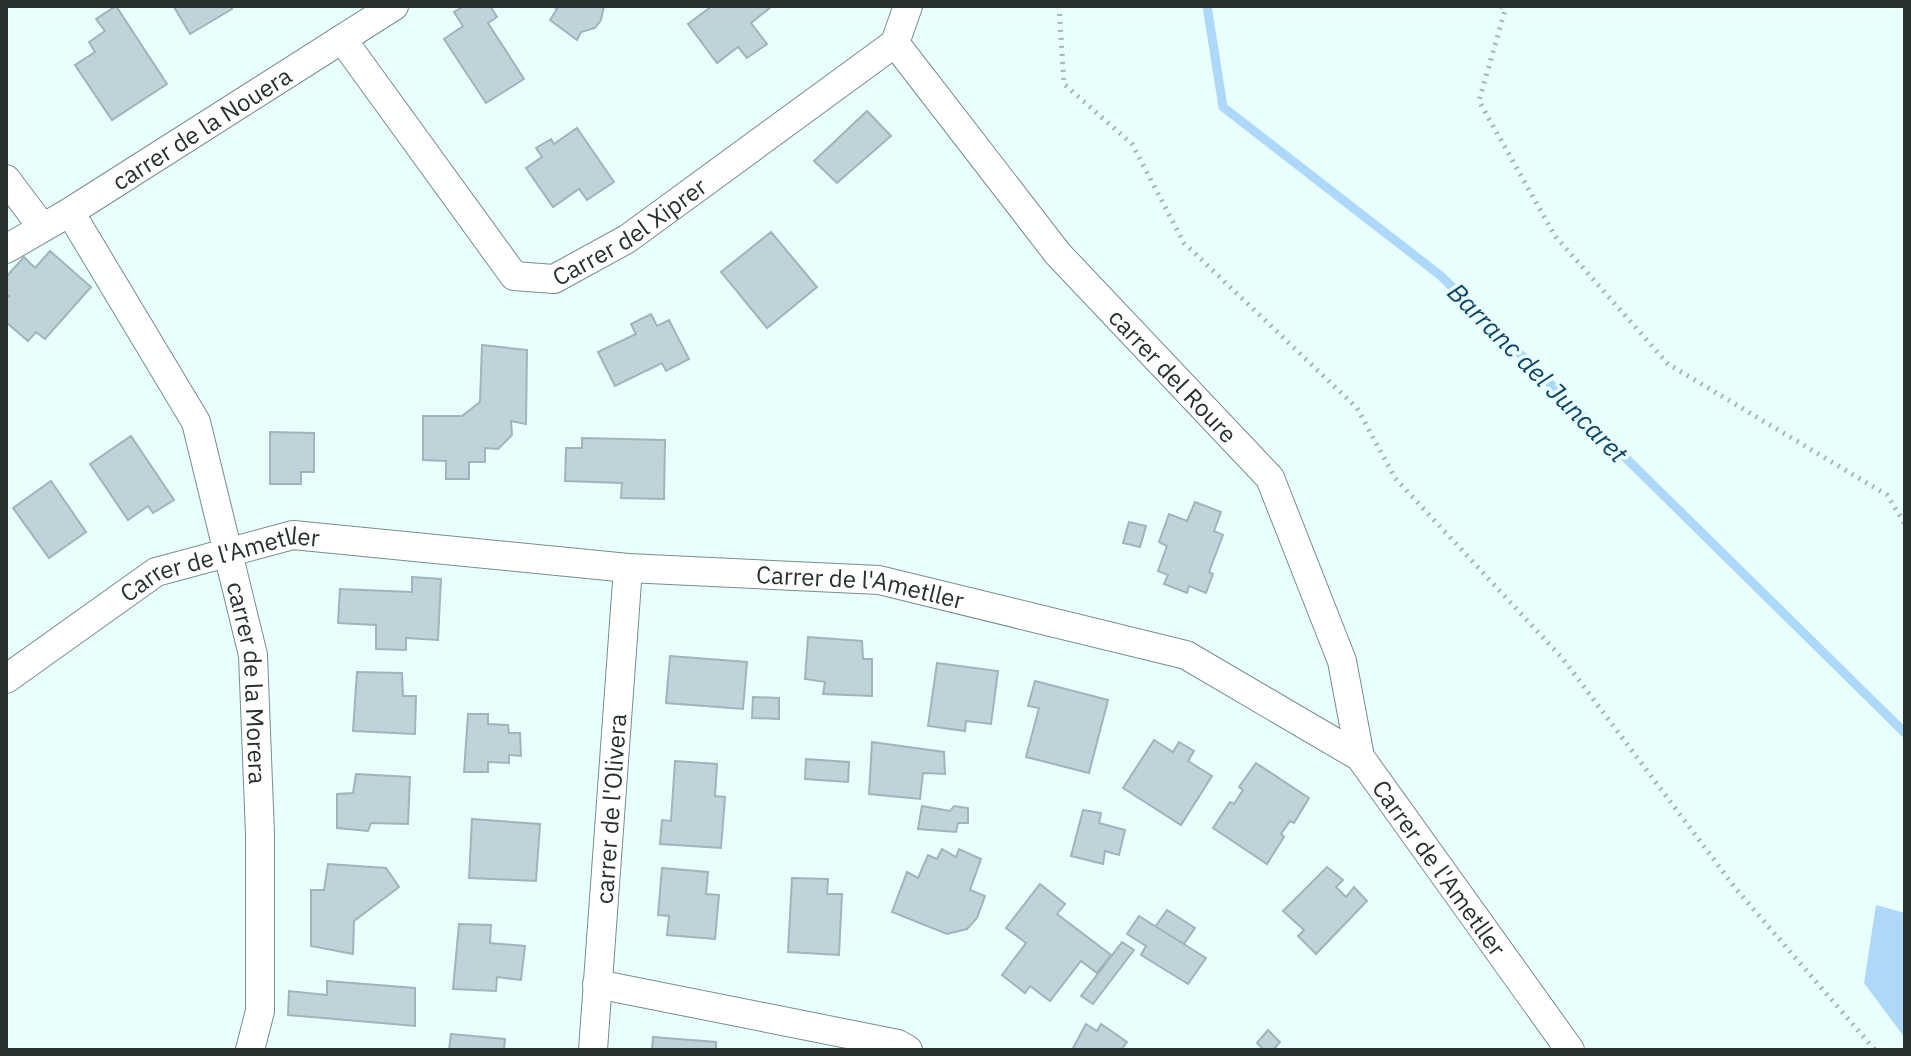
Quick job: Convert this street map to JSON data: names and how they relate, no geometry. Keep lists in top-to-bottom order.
{
  "streets": {
    "street": [
      "carrer de la Nouera",
      "Carrer del Xiprer",
      "carrer del Roure",
      "Carrer de l'Ametller",
      "carrer de la Morera",
      "carrer de l'Olivera"
    ]
  },
  "crossings": [
    ["carrer de la Nouera", "Carrer del Xiprer"],
    ["carrer de la Nouera", "carrer de la Morera"],
    ["Carrer del Xiprer", "carrer del Roure"],
    ["carrer del Roure", "Carrer de l'Ametller"],
    ["Carrer de l'Ametller", "carrer de la Morera"],
    ["Carrer de l'Ametller", "carrer de l'Olivera"]
  ],
  "water": ["Barranc del Juncaret"]
}
